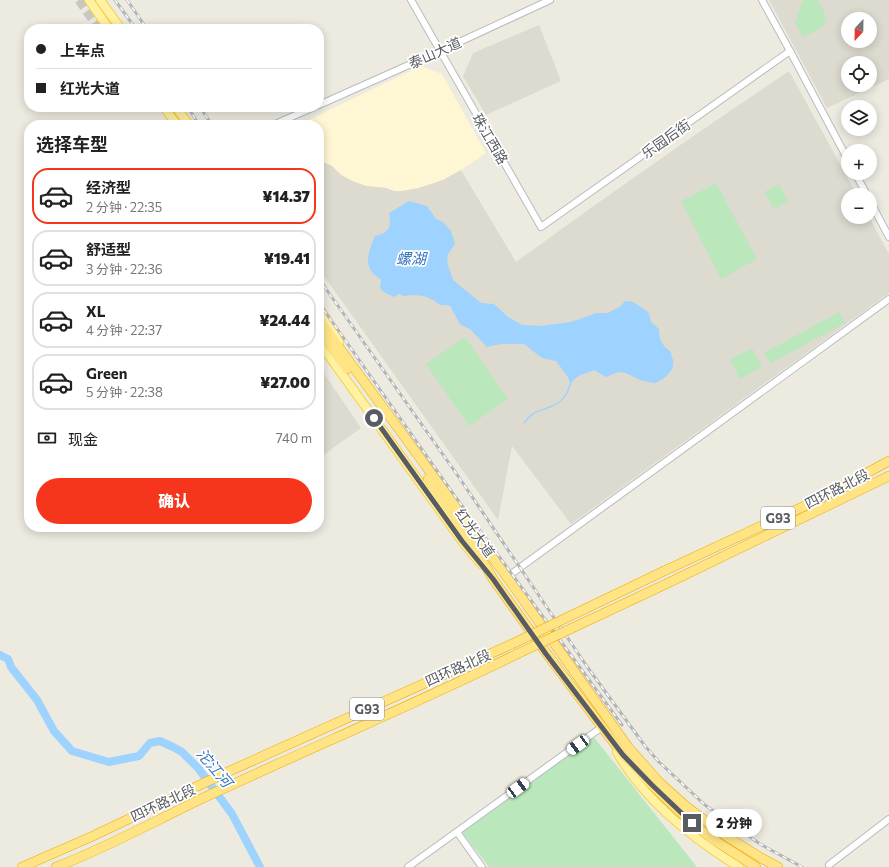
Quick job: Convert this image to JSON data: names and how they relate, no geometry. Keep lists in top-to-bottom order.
{
  "streets": {
    "highway": ["四环路北段", "G93", "红光大道"],
    "street": ["泰山大道", "珠江西路", "乐园后街"]
  },
  "crossings": [
    ["泰山大道", "珠江西路"],
    ["珠江西路", "乐园后街"]
  ],
  "water": ["螺湖", "沱江河"],
  "north": "bottom",
  "page": {
    "map_buttons": ["+", "−"],
    "banner": ["上车点", "红光大道"],
    "heading": "选择车型",
    "list": [
      {
        "name": "经济型",
        "note": "2 分钟 · 22:35",
        "value": "¥14.37"
      },
      {
        "name": "舒适型",
        "note": "3 分钟 · 22:36",
        "value": "¥19.41"
      },
      {
        "name": "XL",
        "note": "4 分钟 · 22:37",
        "value": "¥24.44"
      },
      {
        "name": "Green",
        "note": "5 分钟 · 22:38",
        "value": "¥27.00"
      }
    ],
    "pay": ["现金", "740 m"],
    "buttons": "确认",
    "bubble": "2 分钟"
  }
}
